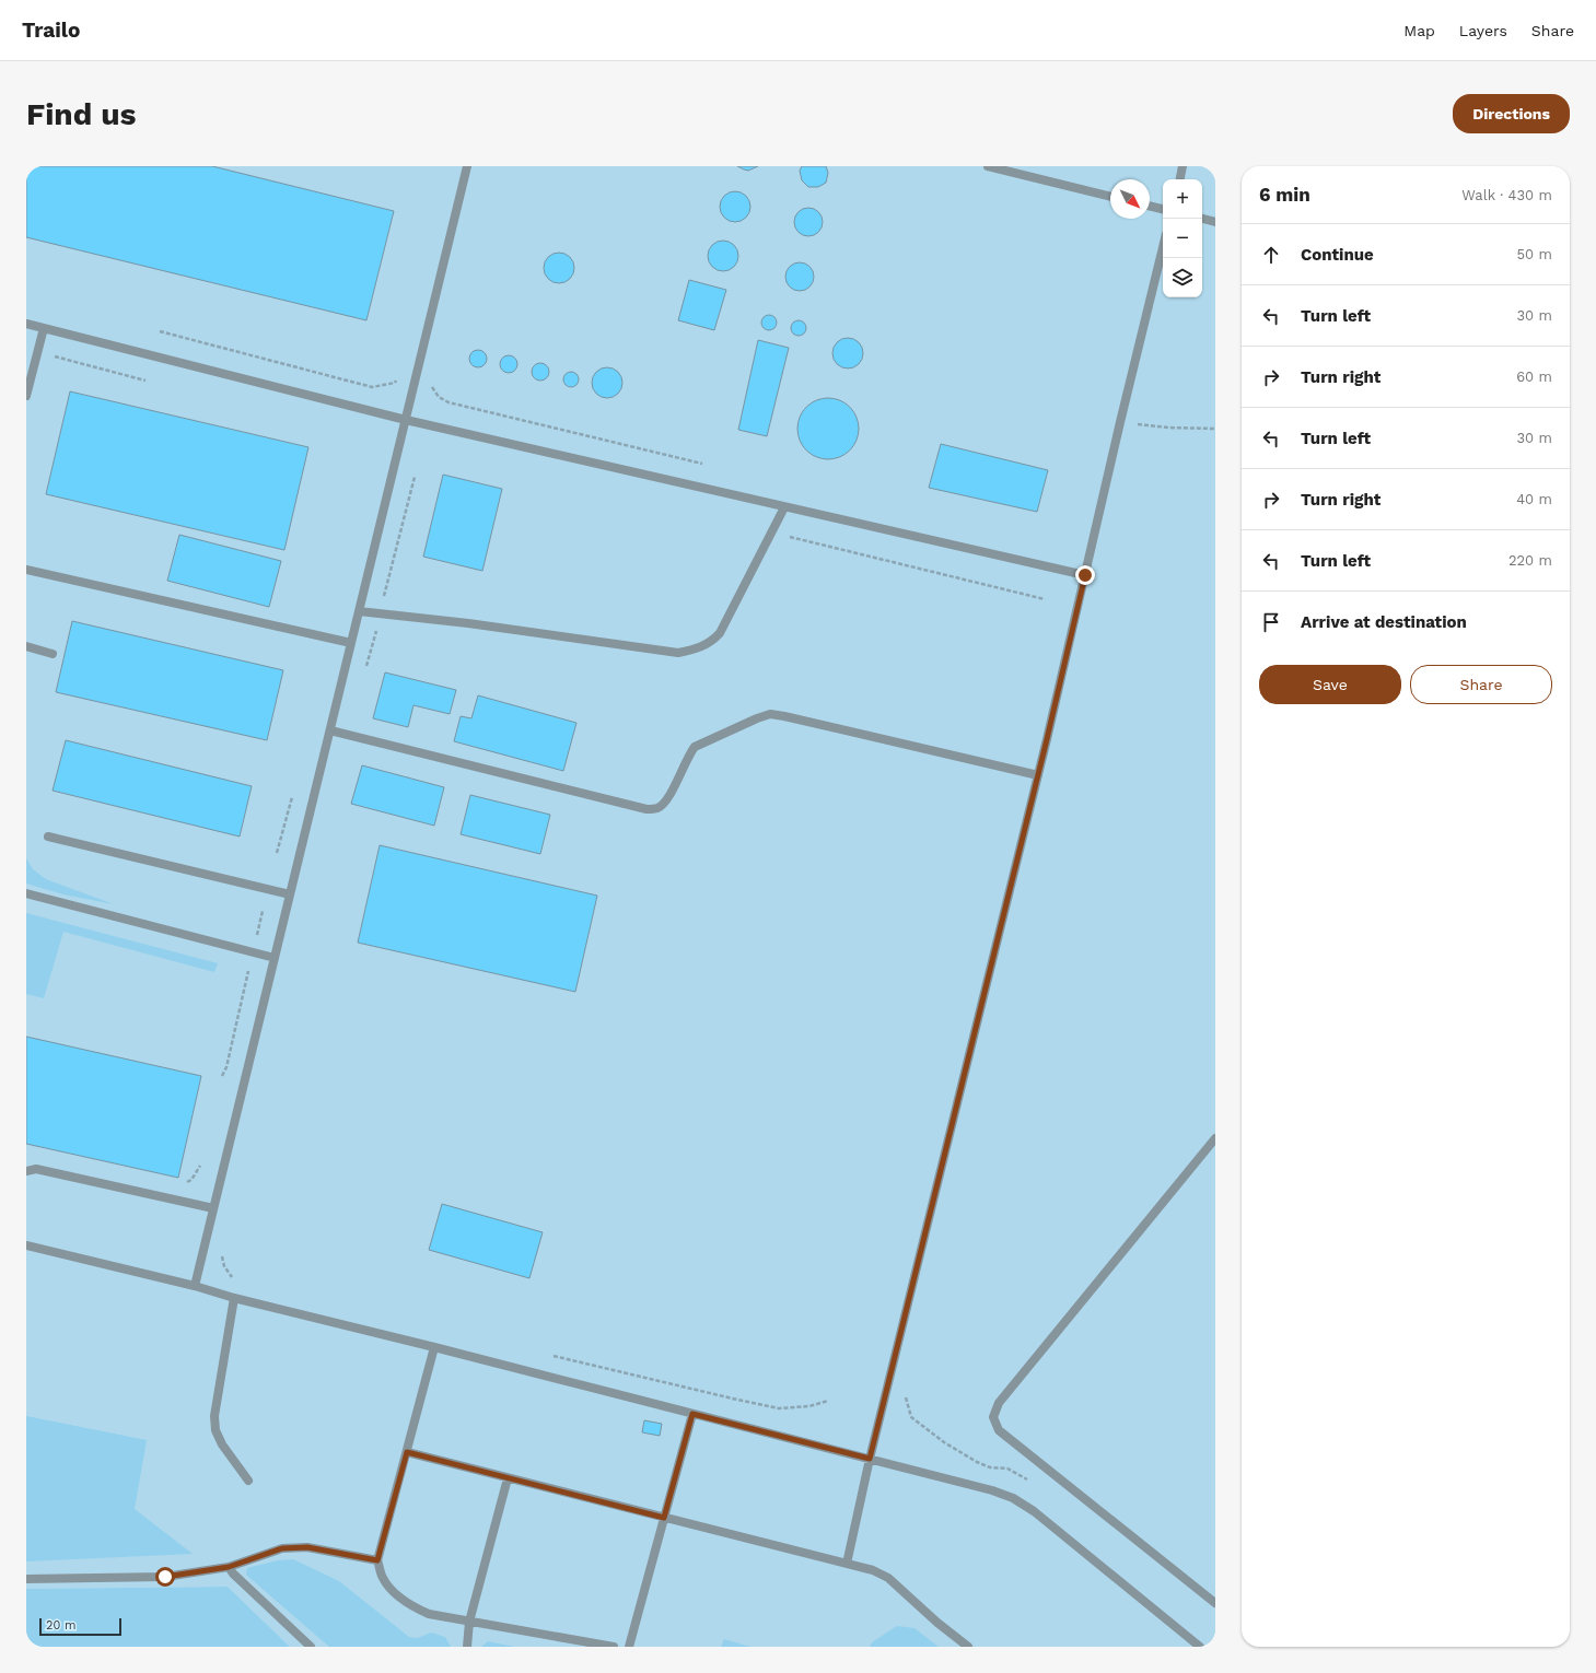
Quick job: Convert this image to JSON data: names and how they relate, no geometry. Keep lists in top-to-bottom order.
{
  "scale_bar": "20 m",
  "north": "bottom right",
  "page": {
    "header": "Trailo",
    "nav": ["Map", "Layers", "Share"],
    "buttons": [
      "Directions",
      ["Save", "Share"]
    ],
    "title": "Find us",
    "heading": ["6 min", "Walk · 430 m"],
    "map_buttons": ["+", "−"],
    "list": [
      ["Continue", "50 m"],
      ["Turn left", "30 m"],
      ["Turn right", "60 m"],
      ["Turn left", "30 m"],
      ["Turn right", "40 m"],
      ["Turn left", "220 m"],
      "Arrive at destination"
    ],
    "scale": "20 m"
  }
}
